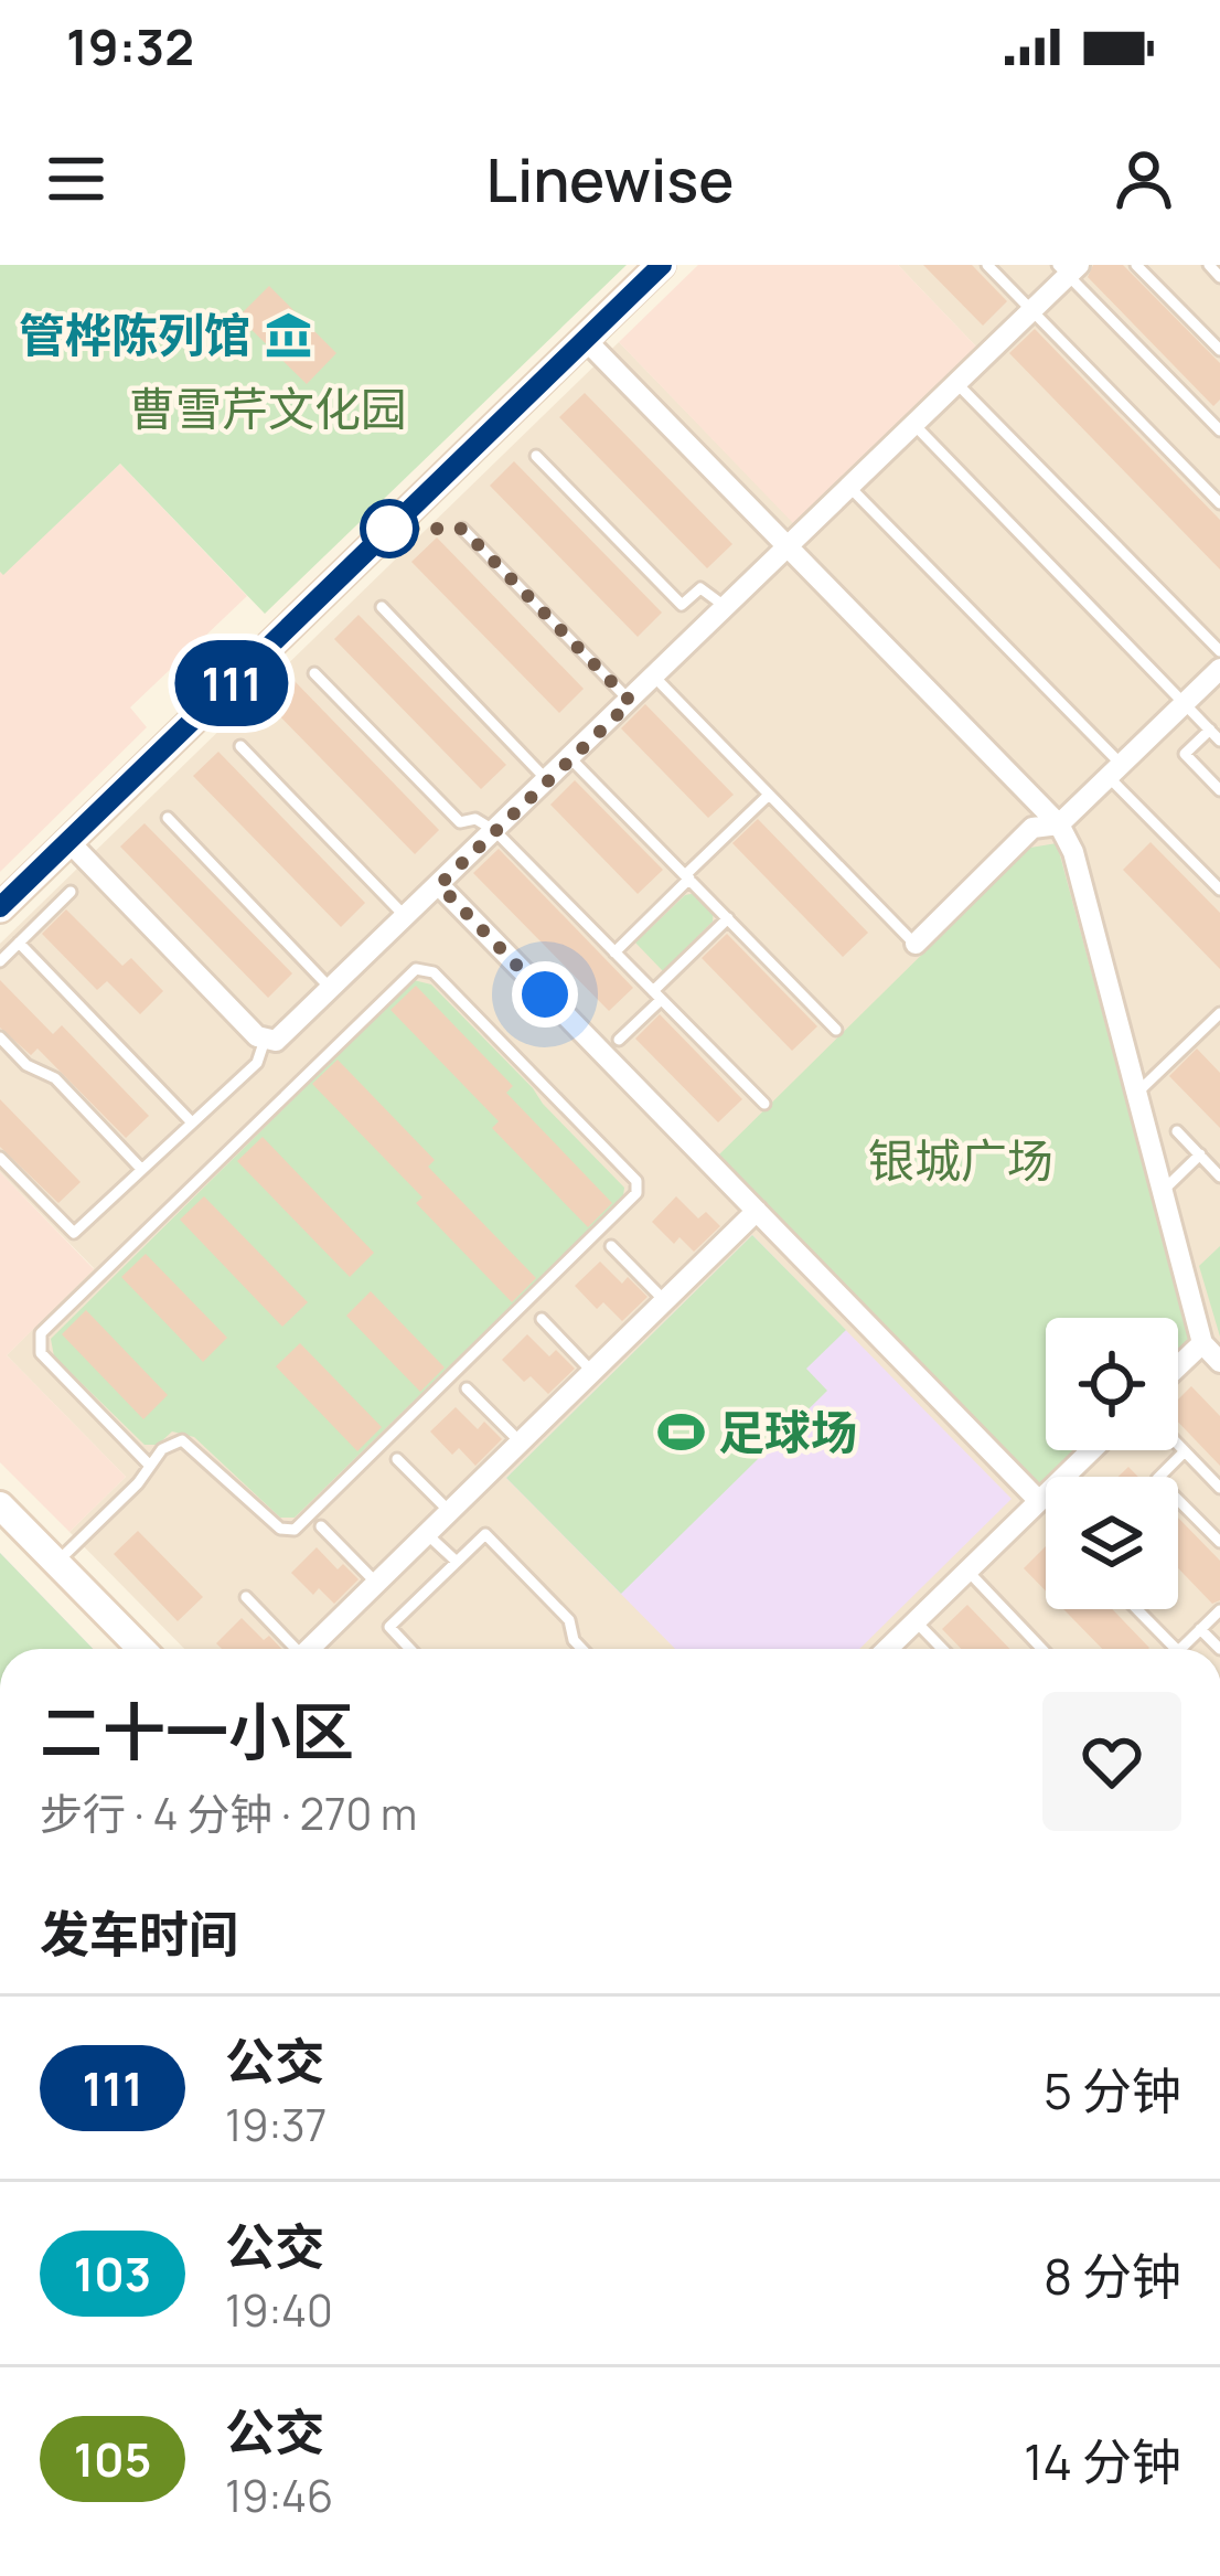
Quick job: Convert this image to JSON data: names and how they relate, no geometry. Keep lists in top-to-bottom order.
{
  "parks": ["曹雪芹文化园", "银城广场"],
  "places": {
    "museum": ["管桦陈列馆"],
    "sports": ["足球场"]
  },
  "lines": ["bus line 111"],
  "page": {
    "status": "19:32",
    "header": "Linewise",
    "on_map": "111",
    "heading": [
      ["二十一小区", "步行 · 4 分钟 · 270 m"],
      "发车时间"
    ],
    "list": [
      {
        "mark": "111",
        "name": "公交",
        "note": "19:37",
        "value": "5 分钟"
      },
      {
        "mark": "103",
        "name": "公交",
        "note": "19:40",
        "value": "8 分钟"
      },
      {
        "mark": "105",
        "name": "公交",
        "note": "19:46",
        "value": "14 分钟"
      }
    ]
  }
}
